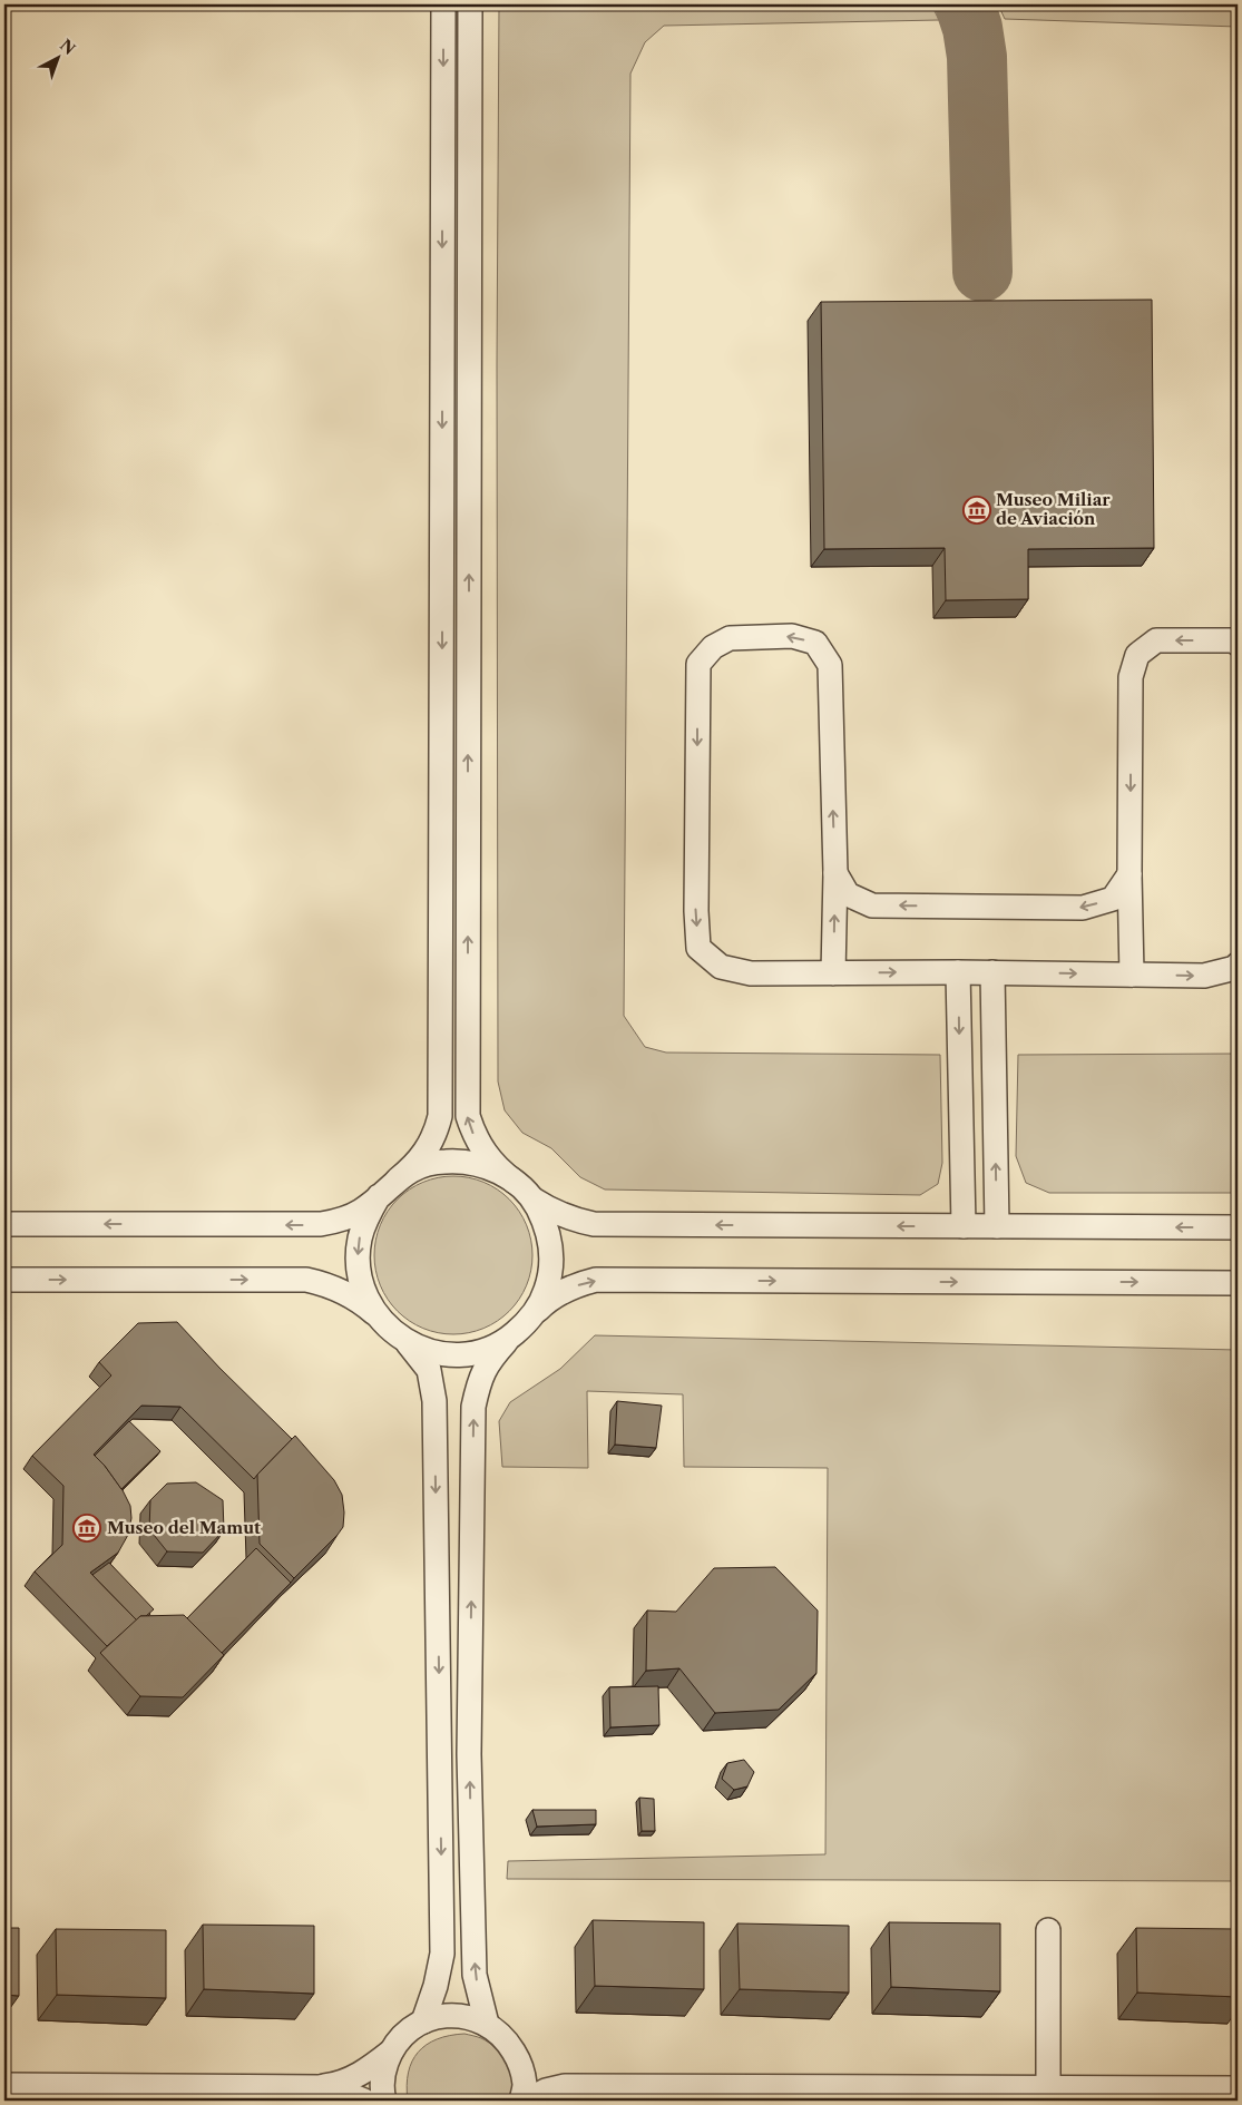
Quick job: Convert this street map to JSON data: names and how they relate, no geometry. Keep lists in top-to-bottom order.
{
  "places": {
    "museum": ["Museo Miliar de Aviación", "Museo del Mamut"]
  },
  "north": "top right"
}
